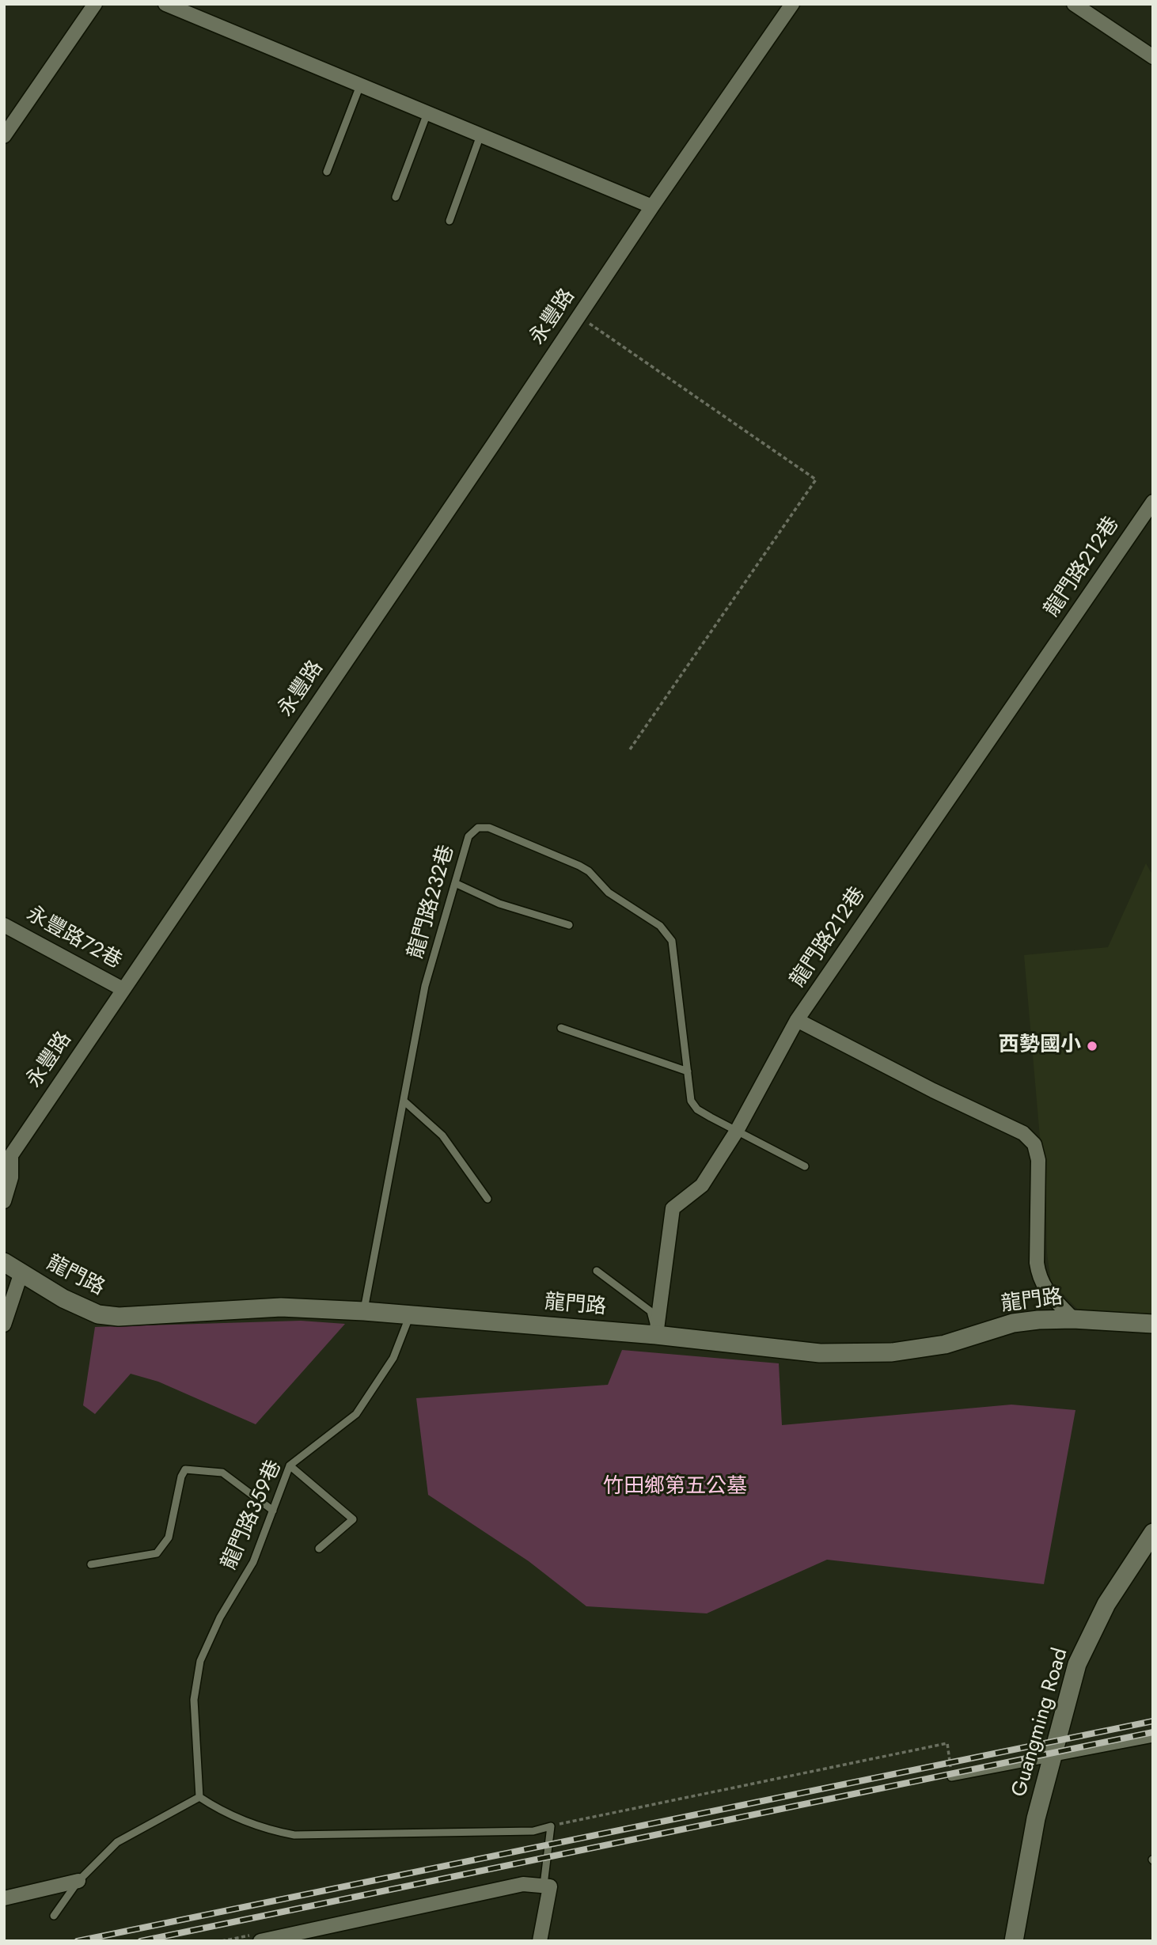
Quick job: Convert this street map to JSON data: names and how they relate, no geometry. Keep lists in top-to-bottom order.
{
  "streets": {
    "street": [
      "永豐路",
      "龍門路212巷",
      "永豐路72巷",
      "龍門路",
      "Guangming Road"
    ],
    "lane": ["龍門路232巷", "龍門路359巷"]
  },
  "crossings": [
    ["永豐路", "永豐路72巷"],
    ["龍門路212巷", "龍門路"],
    ["龍門路232巷", "龍門路"],
    ["龍門路", "龍門路359巷"]
  ],
  "parks": ["竹田鄉第五公墓"],
  "places": ["西勢國小"]
}
